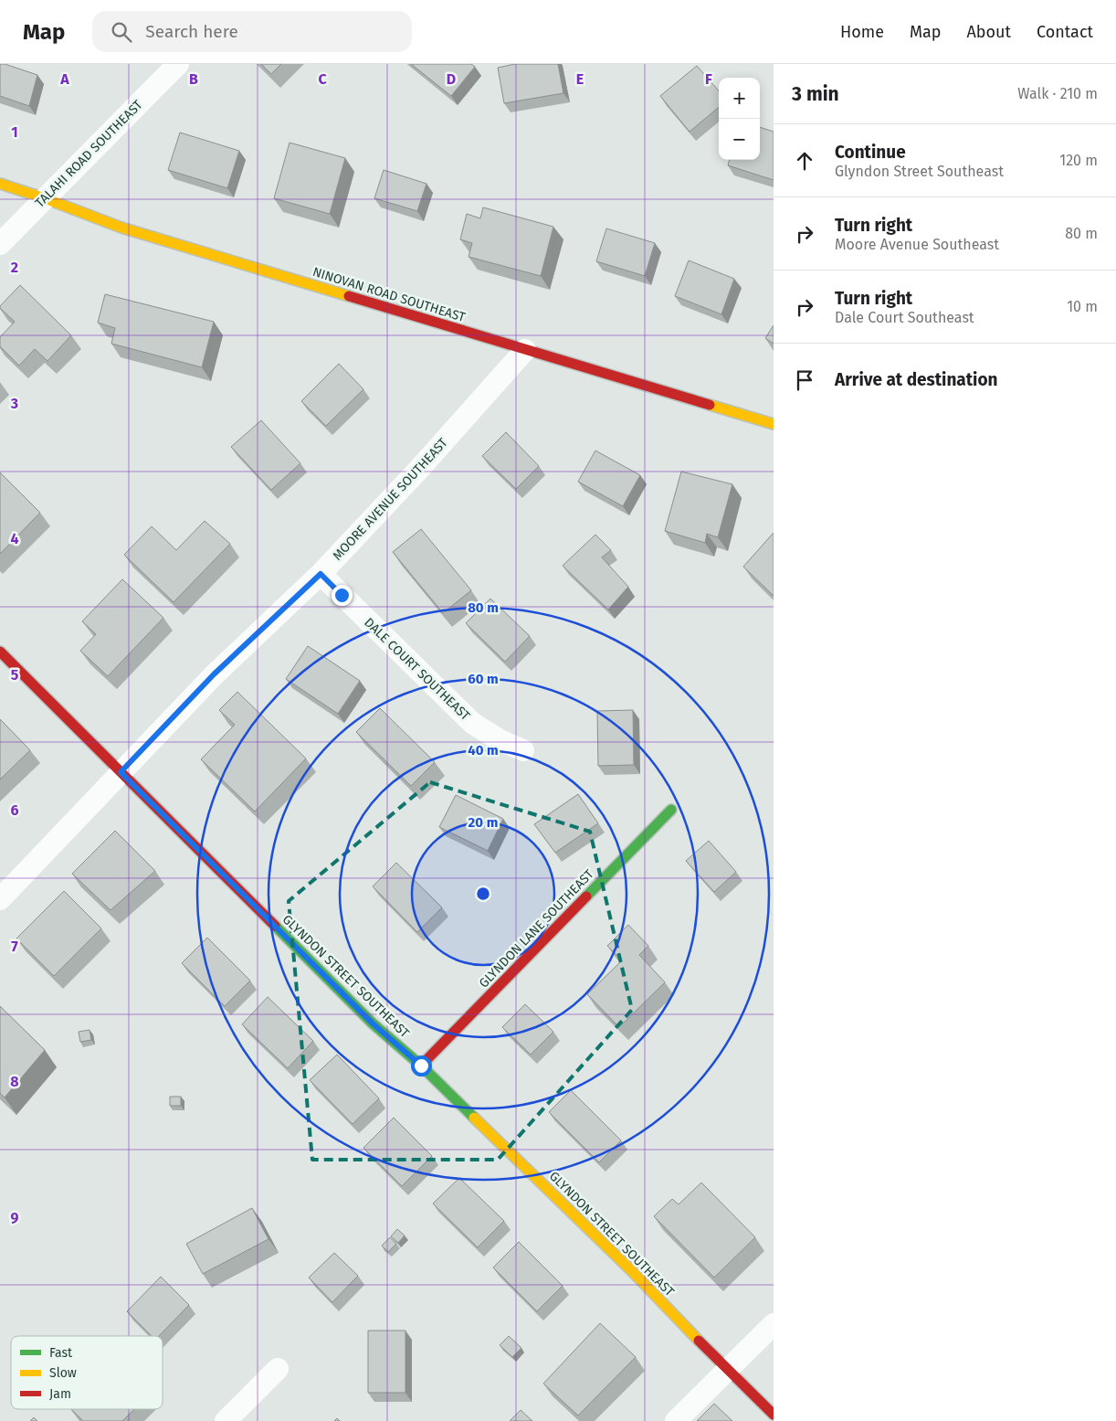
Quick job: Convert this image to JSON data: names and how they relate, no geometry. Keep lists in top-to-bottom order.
{
  "streets": {
    "street": [
      "TALAHI ROAD SOUTHEAST",
      "NINOVAN ROAD SOUTHEAST",
      "MOORE AVENUE SOUTHEAST",
      "DALE COURT SOUTHEAST",
      "GLYNDON LANE SOUTHEAST",
      "GLYNDON STREET SOUTHEAST"
    ]
  },
  "crossings": [
    ["TALAHI ROAD SOUTHEAST", "NINOVAN ROAD SOUTHEAST"],
    ["NINOVAN ROAD SOUTHEAST", "MOORE AVENUE SOUTHEAST"],
    ["MOORE AVENUE SOUTHEAST", "DALE COURT SOUTHEAST"],
    ["MOORE AVENUE SOUTHEAST", "GLYNDON STREET SOUTHEAST"],
    ["GLYNDON LANE SOUTHEAST", "GLYNDON STREET SOUTHEAST"]
  ],
  "legend": ["Fast", "Slow", "Jam"],
  "page": {
    "header": "Map",
    "search": "Search here",
    "nav": [
      "Home",
      "Map",
      "About",
      "Contact"
    ],
    "heading": ["3 min", "Walk · 210 m"],
    "map_buttons": ["+", "−"],
    "list": [
      ["Continue", "Glyndon Street Southeast", "120 m"],
      ["Turn right", "Moore Avenue Southeast", "80 m"],
      ["Turn right", "Dale Court Southeast", "10 m"],
      "Arrive at destination"
    ]
  },
  "grid": {
    "columns": [
      "A",
      "B",
      "C",
      "D",
      "E",
      "F"
    ],
    "rows": [
      "1",
      "2",
      "3",
      "4",
      "5",
      "6",
      "7",
      "8",
      "9"
    ]
  },
  "rings": [
    "80 m",
    "60 m",
    "40 m",
    "20 m"
  ]
}
